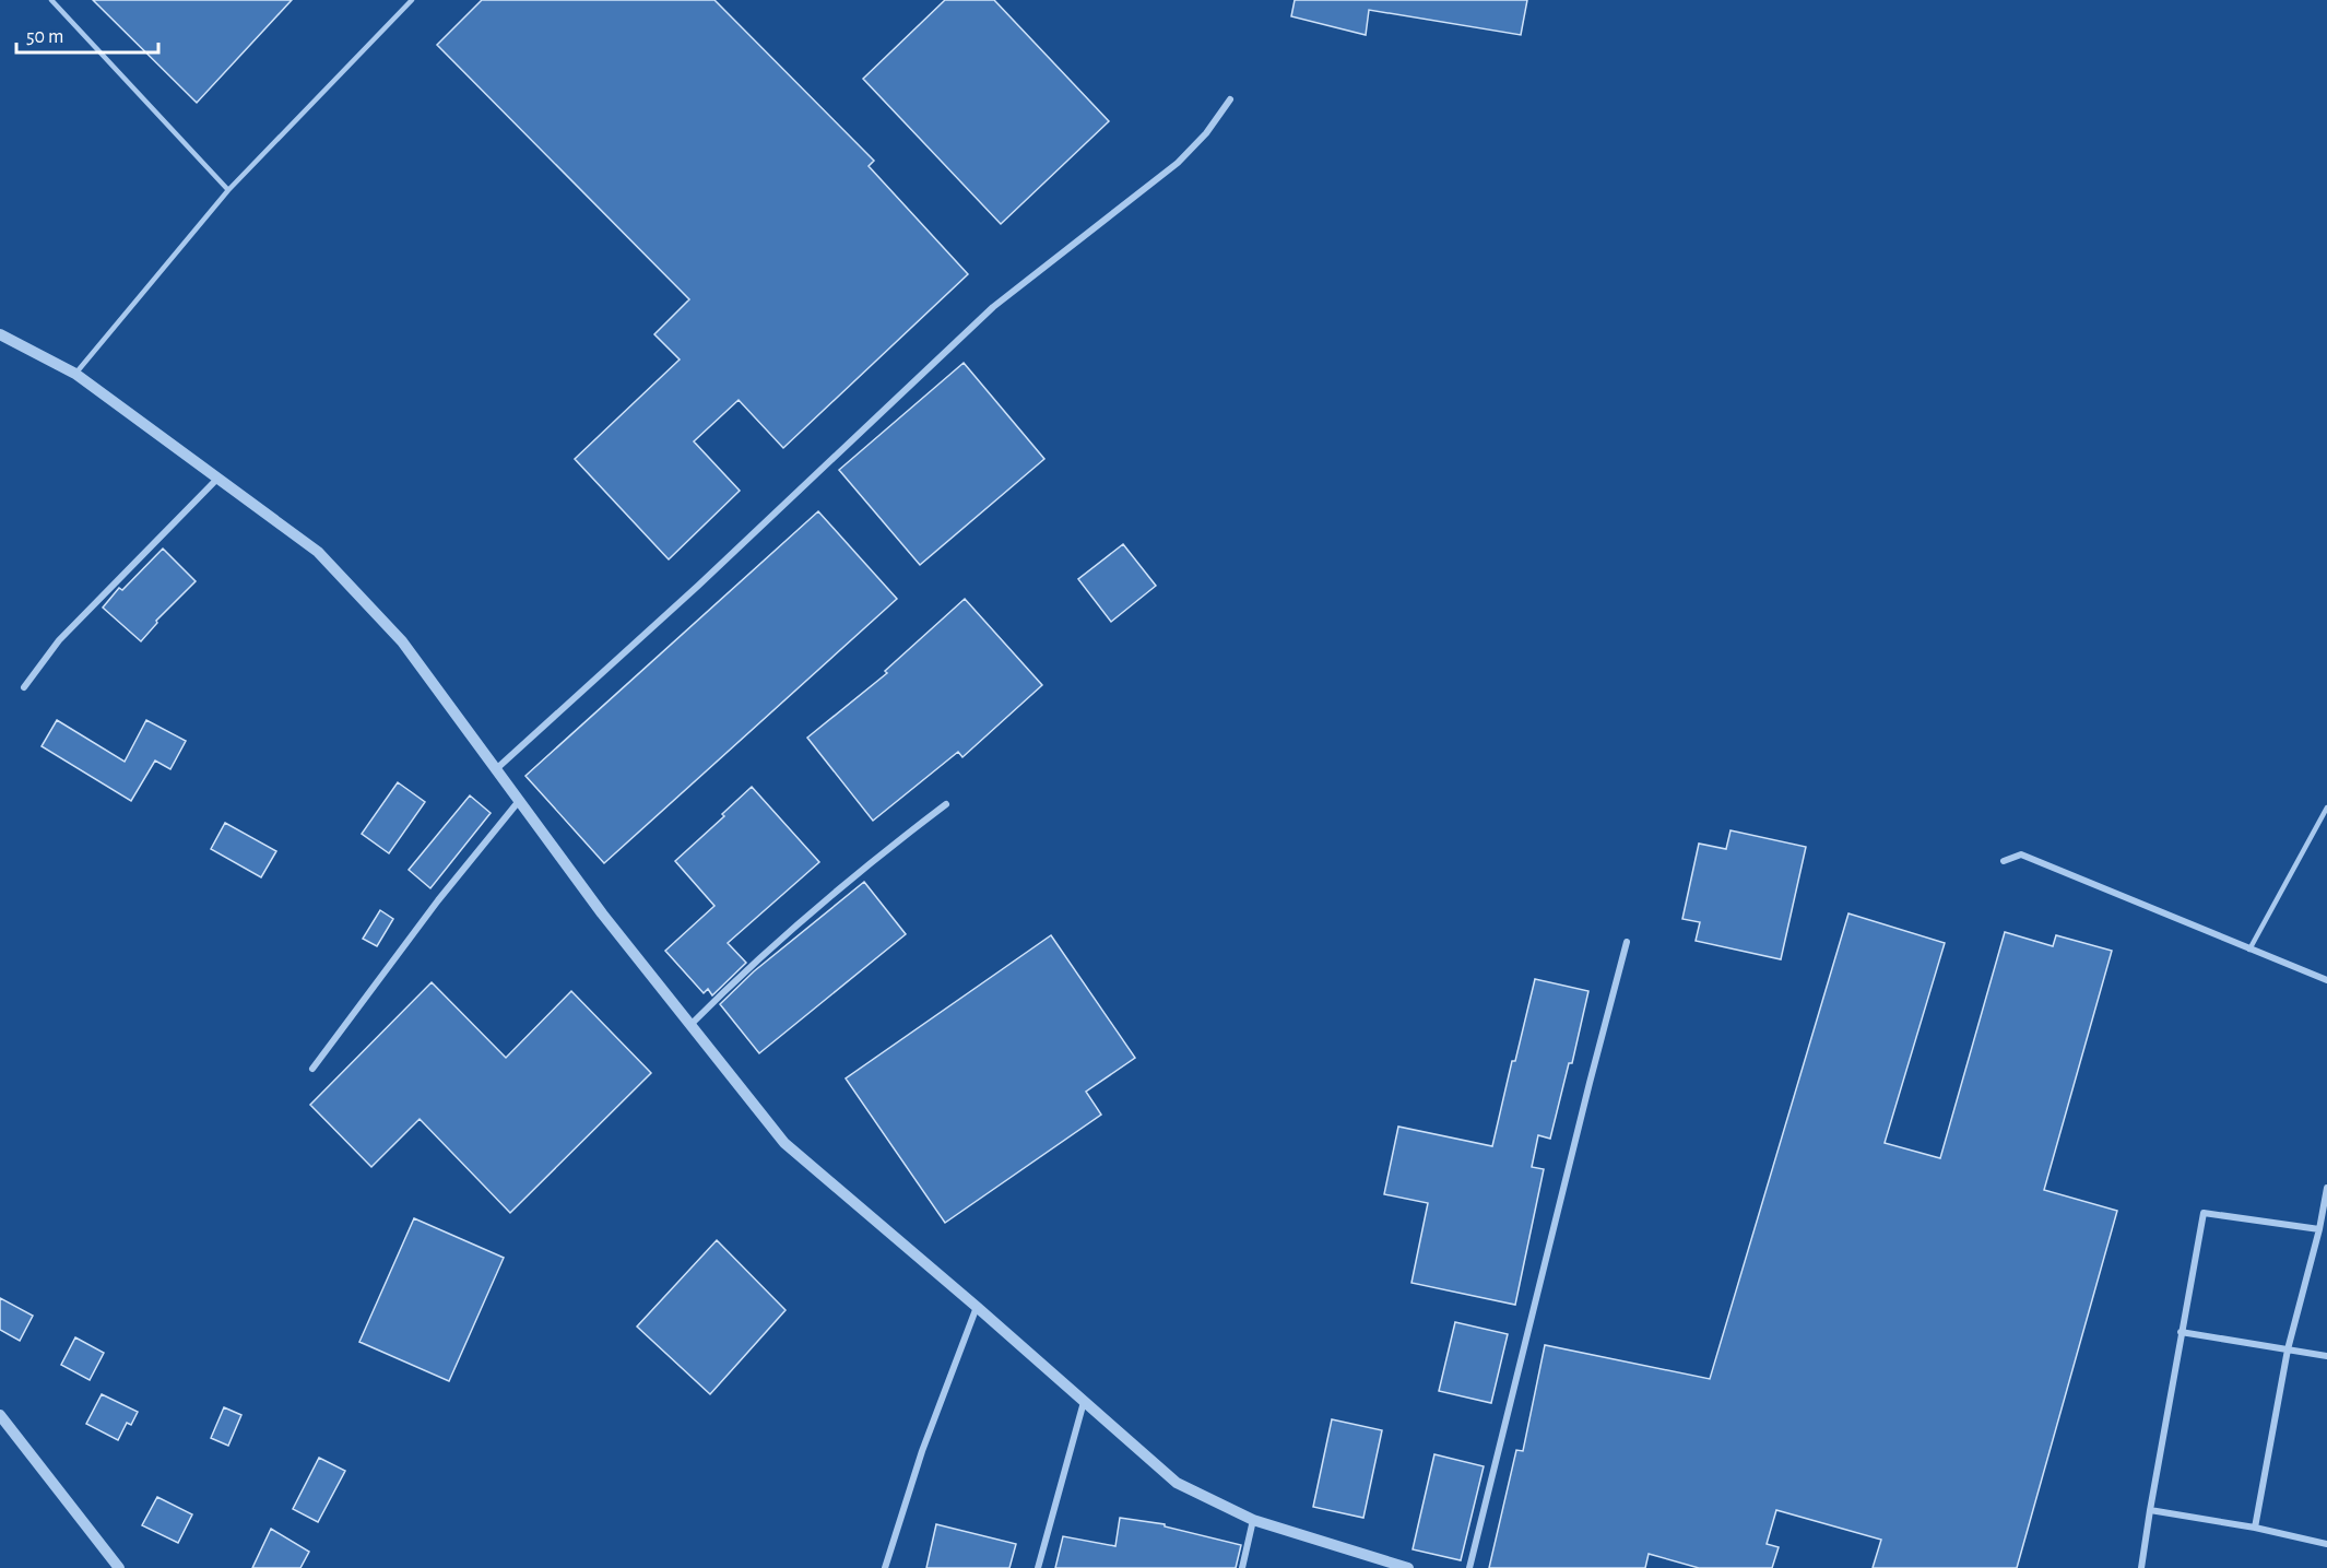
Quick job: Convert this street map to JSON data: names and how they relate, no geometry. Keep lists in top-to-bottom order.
{
  "scale_bar": "50 m"
}
